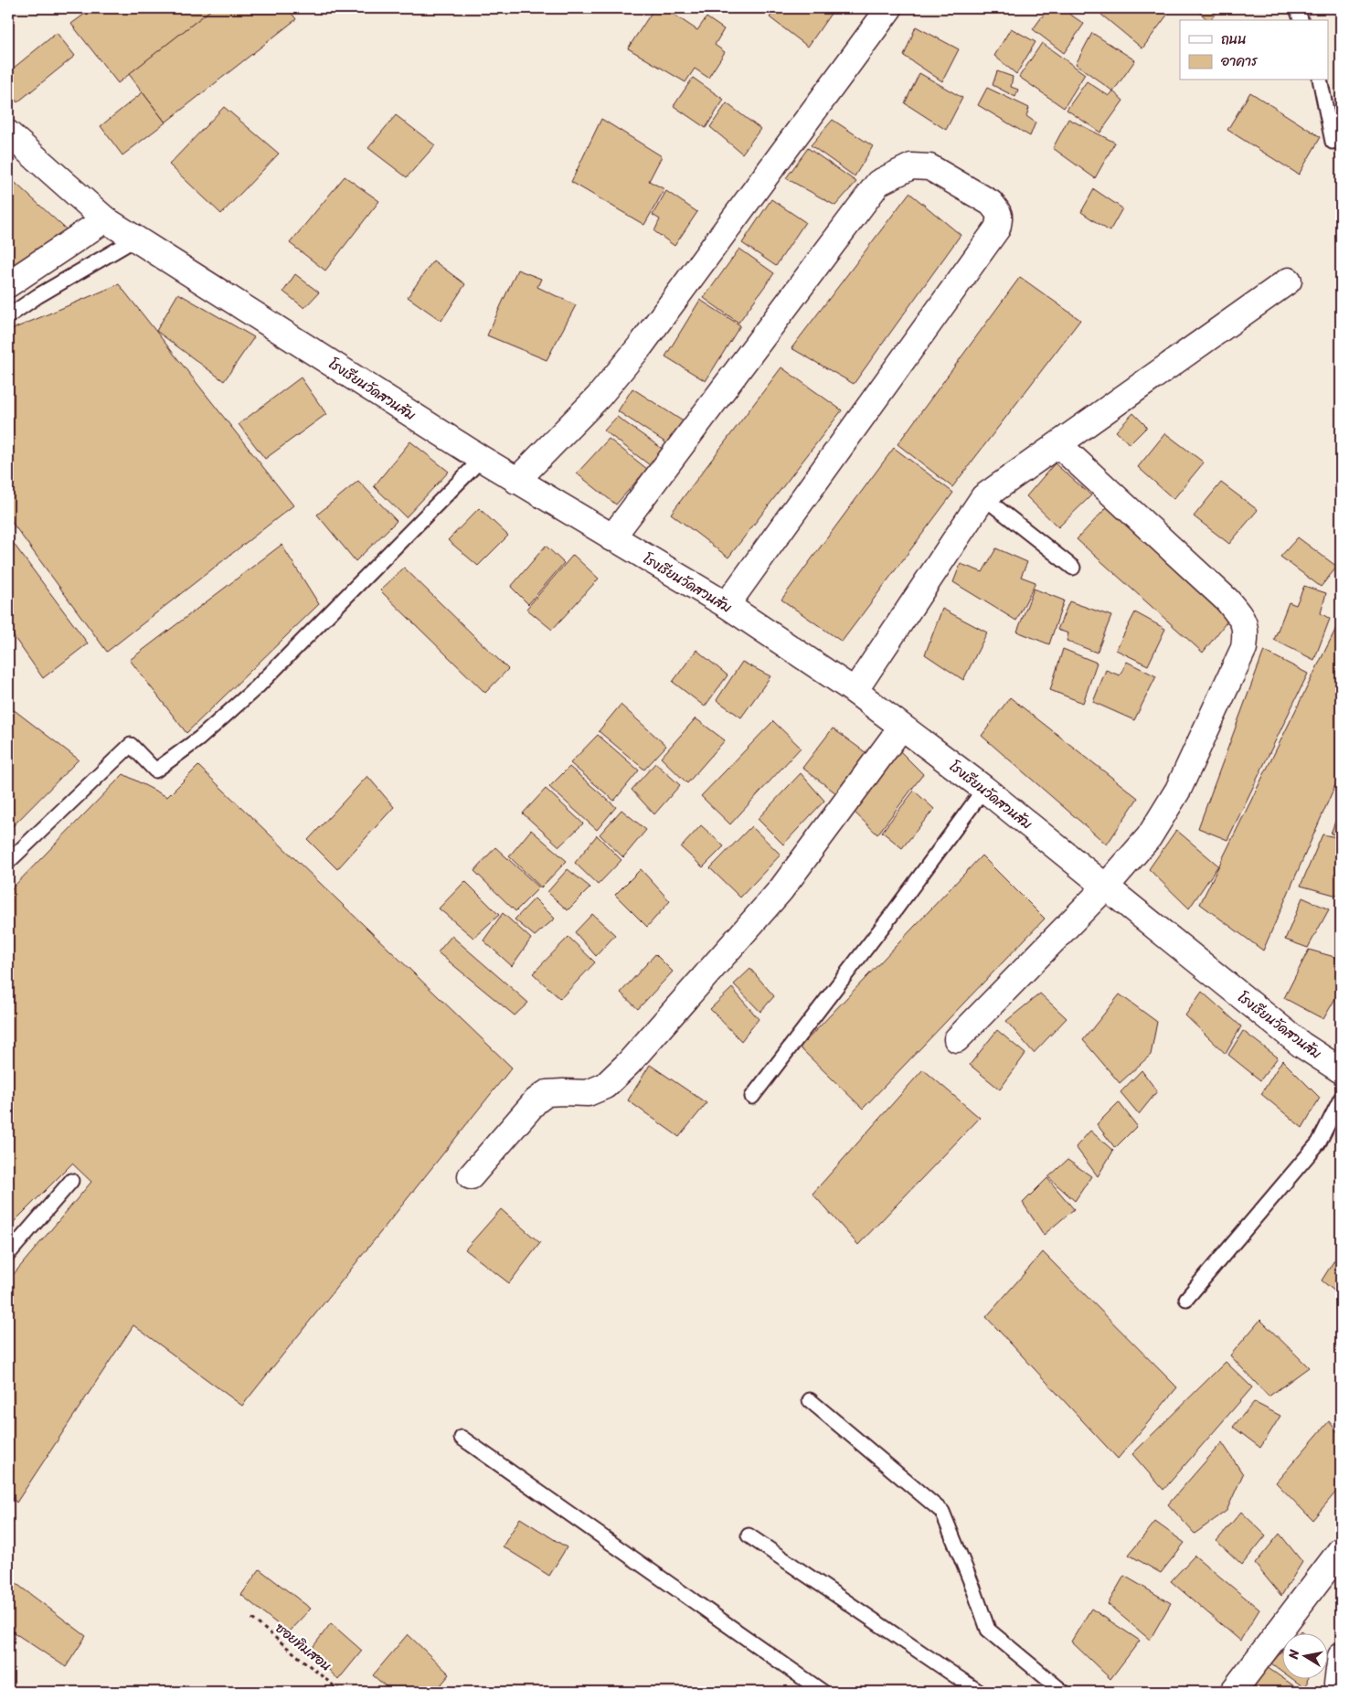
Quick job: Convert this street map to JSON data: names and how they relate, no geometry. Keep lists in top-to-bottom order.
{
  "streets": {
    "street": ["โรงเรียนวัดสวนส้ม"],
    "path": ["ซอยทิมสอน"]
  },
  "legend": ["ถนน", "อาคาร"],
  "north": "left"
}
